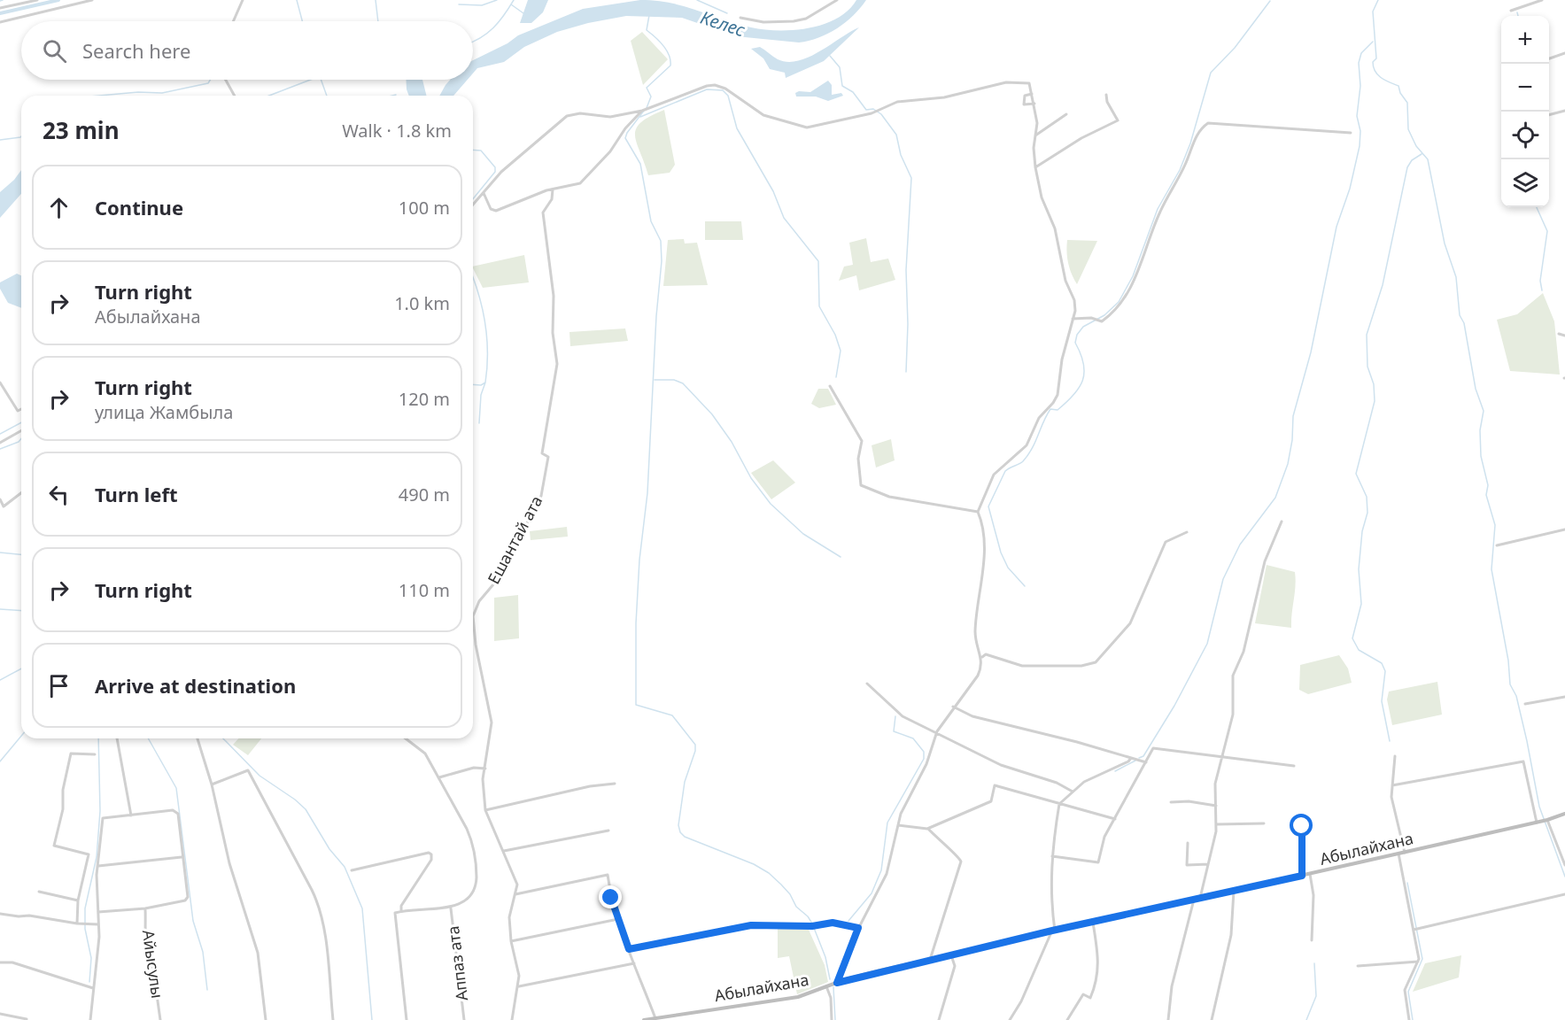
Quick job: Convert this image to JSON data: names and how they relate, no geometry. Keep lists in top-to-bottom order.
{
  "streets": {
    "main road": ["Абылайхана"],
    "street": ["Ешантай ата", "Аппаз ата", "Айысулы"]
  },
  "water": ["Келес"],
  "page": {
    "map_buttons": ["+", "−"],
    "search": "Search here",
    "heading": ["23 min", "Walk · 1.8 km"],
    "list": [
      ["Continue", "100 m"],
      ["Turn right", "Абылайхана", "1.0 km"],
      ["Turn right", "улица Жамбыла", "120 m"],
      ["Turn left", "490 m"],
      ["Turn right", "110 m"],
      "Arrive at destination"
    ]
  }
}
